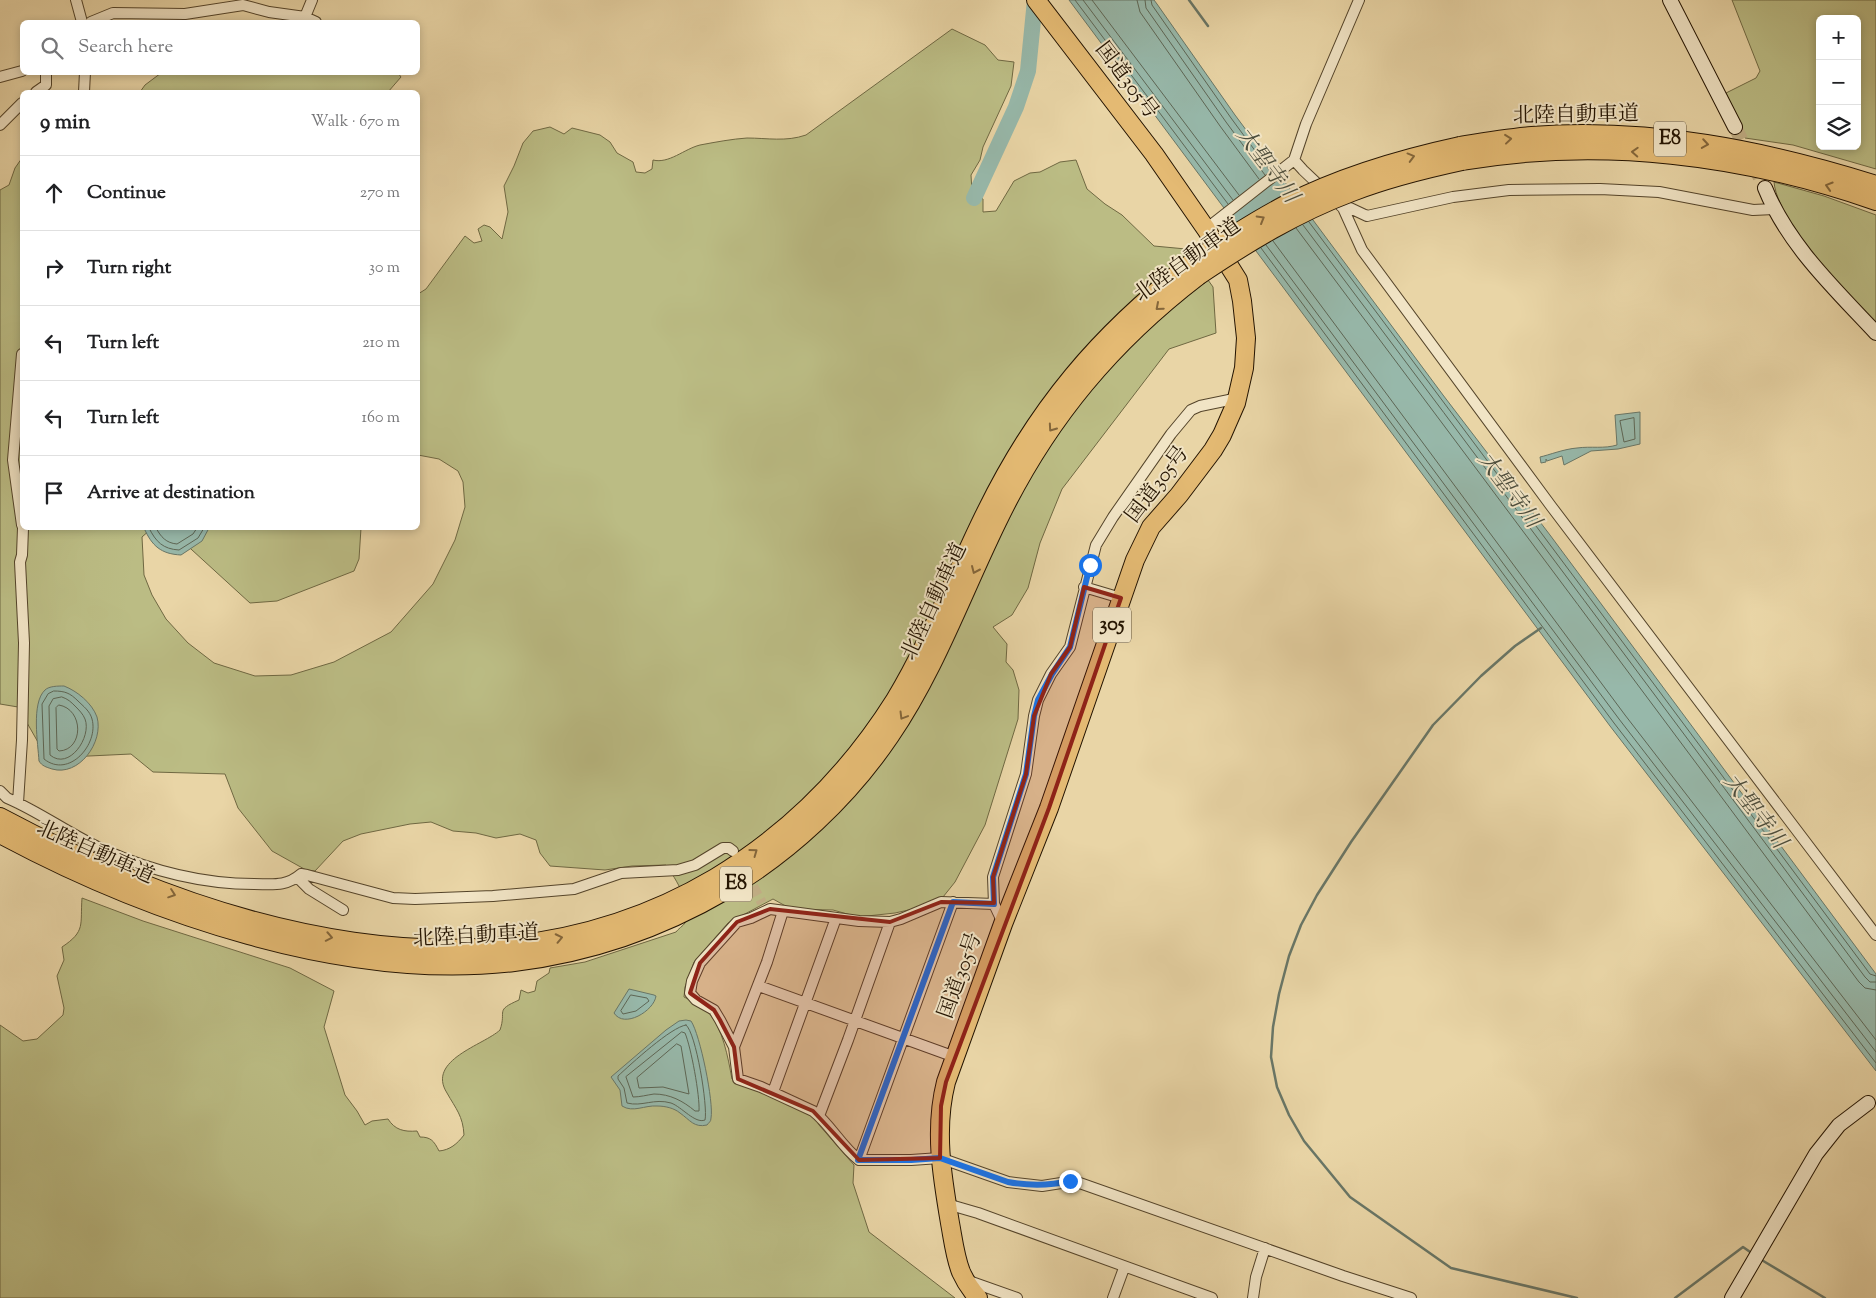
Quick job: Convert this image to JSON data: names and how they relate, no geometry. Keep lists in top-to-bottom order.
{
  "streets": {
    "highway": [
      "国道305号",
      "北陸自動車道",
      "E8",
      "305"
    ]
  },
  "water": ["大聖寺川"],
  "page": {
    "map_buttons": ["+", "−"],
    "search": "Search here",
    "heading": ["9 min", "Walk · 670 m"],
    "list": [
      ["Continue", "270 m"],
      ["Turn right", "30 m"],
      ["Turn left", "210 m"],
      ["Turn left", "160 m"],
      "Arrive at destination"
    ]
  }
}
